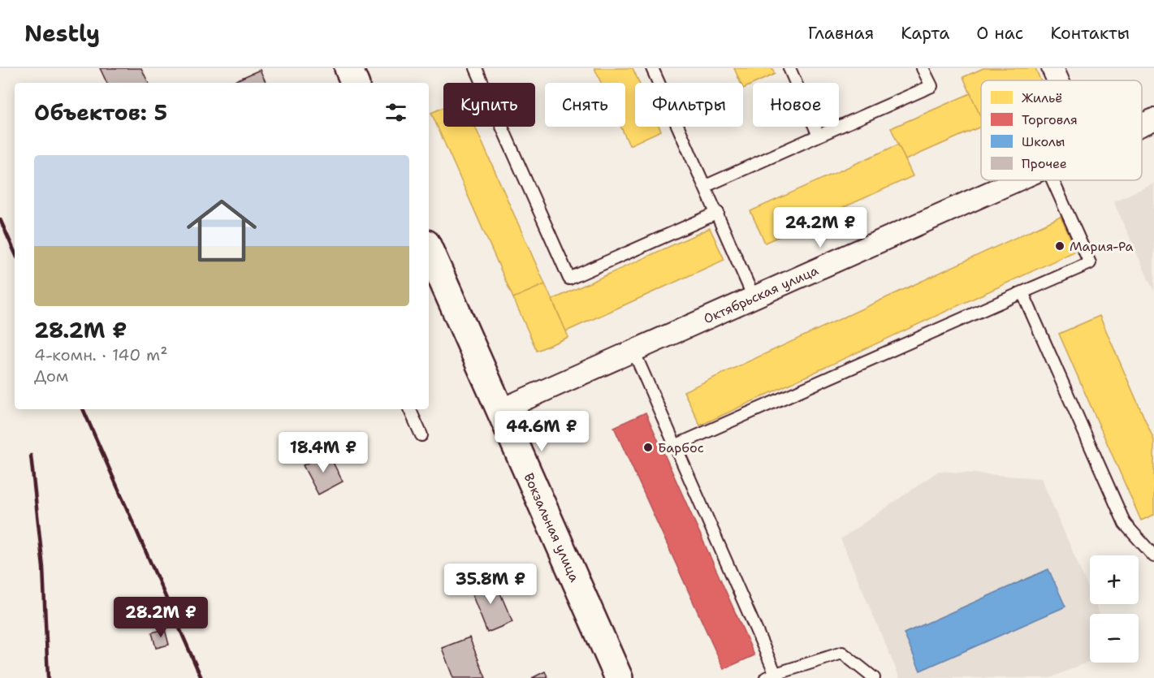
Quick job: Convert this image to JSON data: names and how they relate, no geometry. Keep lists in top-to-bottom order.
{
  "streets": {
    "main road": ["Вокзальная улица"],
    "street": ["Октябрьская улица"]
  },
  "crossings": [
    ["Октябрьская улица", "Вокзальная улица"]
  ],
  "places": ["Мария-Ра", "Барбос"],
  "legend": [
    "Жильё",
    "Торговля",
    "Школы",
    "Прочее"
  ],
  "page": {
    "header": "Nestly",
    "nav": [
      "Главная",
      "Карта",
      "О нас",
      "Контакты"
    ],
    "chip": [
      "Купить",
      "Снять",
      "Фильтры",
      "Новое"
    ],
    "heading": "Объектов: 5",
    "list": [
      {
        "name": "28.2M ₽",
        "note": "4-комн. · 140 m² · Дом"
      }
    ],
    "price": [
      "24.2M ₽",
      "44.6M ₽",
      "18.4M ₽",
      "35.8M ₽",
      "28.2M ₽"
    ],
    "map_buttons": ["+", "−"]
  }
}
